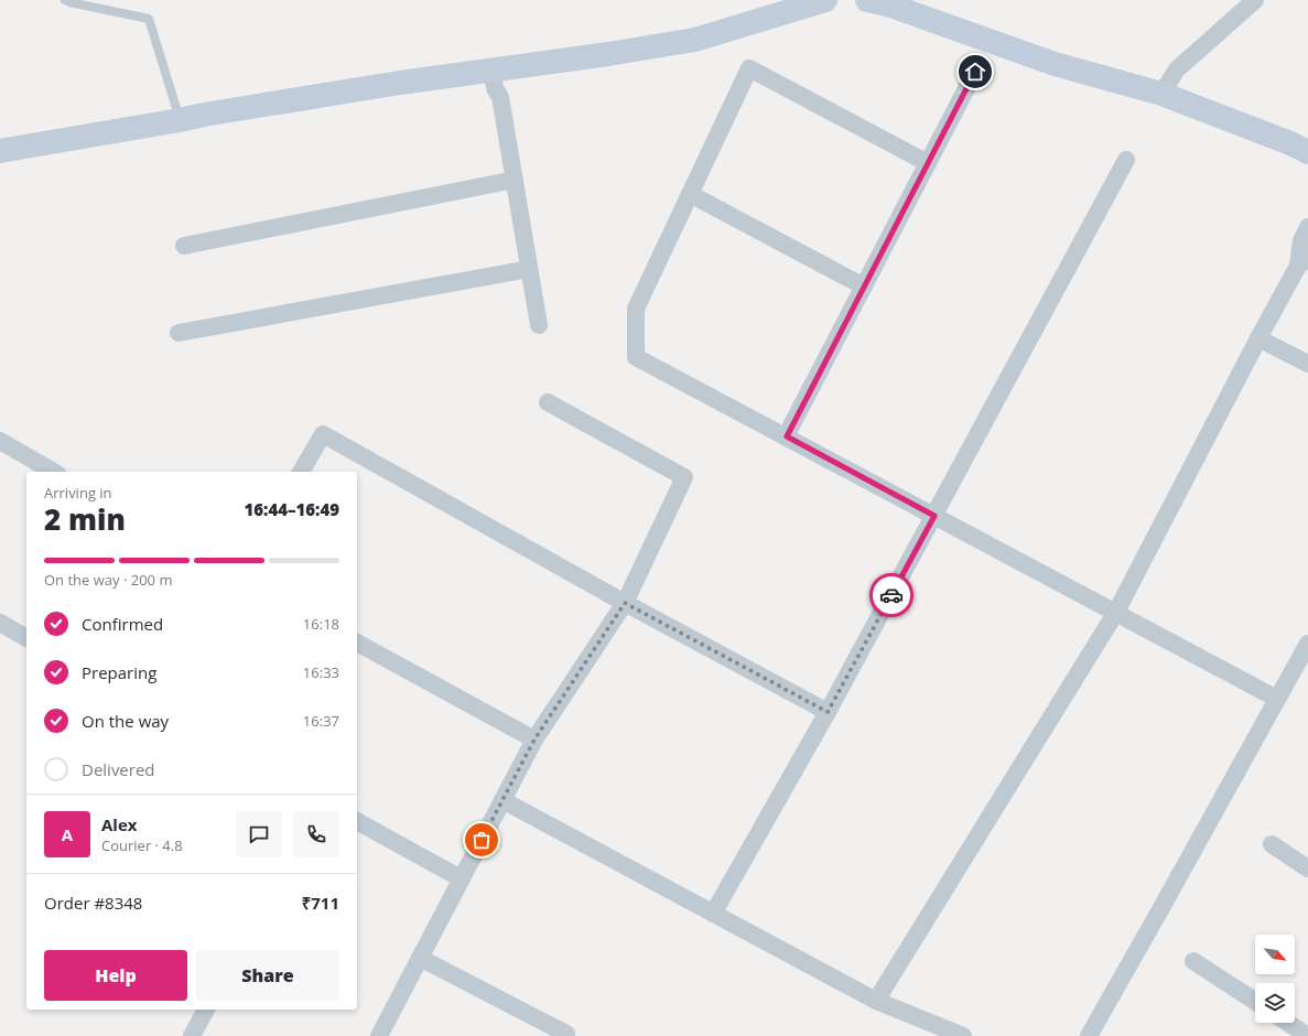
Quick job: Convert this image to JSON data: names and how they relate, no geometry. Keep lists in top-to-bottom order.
{
  "north": "bottom right",
  "page": {
    "heading": ["2 min", "Arriving in", "16:44–16:49"],
    "panel": [
      "Alex",
      "Courier · 4.8",
      "Order #8348",
      "₹711"
    ],
    "bar": "On the way · 200 m",
    "list": [
      ["Confirmed", "16:18"],
      ["Preparing", "16:33"],
      ["On the way", "16:37"],
      "Delivered"
    ],
    "round": "A",
    "buttons": ["Help", "Share"]
  }
}
